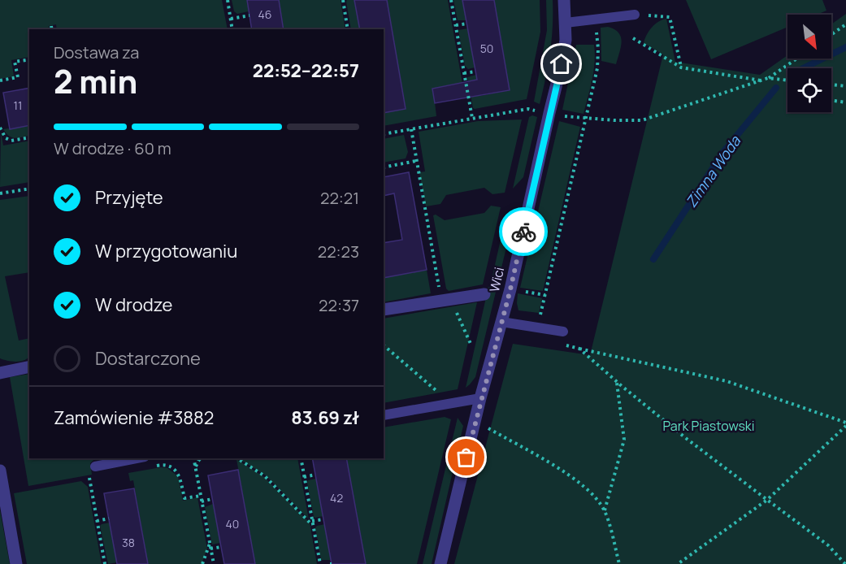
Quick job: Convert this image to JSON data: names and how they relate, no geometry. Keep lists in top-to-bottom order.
{
  "streets": {
    "street": ["Wici"]
  },
  "water": ["Zimna Woda"],
  "parks": ["Park Piastowski"],
  "house_numbers": [
    "46",
    "50",
    "11",
    "42",
    "40",
    "38"
  ],
  "north": "bottom right",
  "page": {
    "heading": ["2 min", "Dostawa za", "22:52–22:57"],
    "panel": ["Zamówienie #3882", "83.69 zł"],
    "bar": "W drodze · 60 m",
    "list": [
      ["Przyjęte", "22:21"],
      ["W przygotowaniu", "22:23"],
      ["W drodze", "22:37"],
      "Dostarczone"
    ]
  }
}
